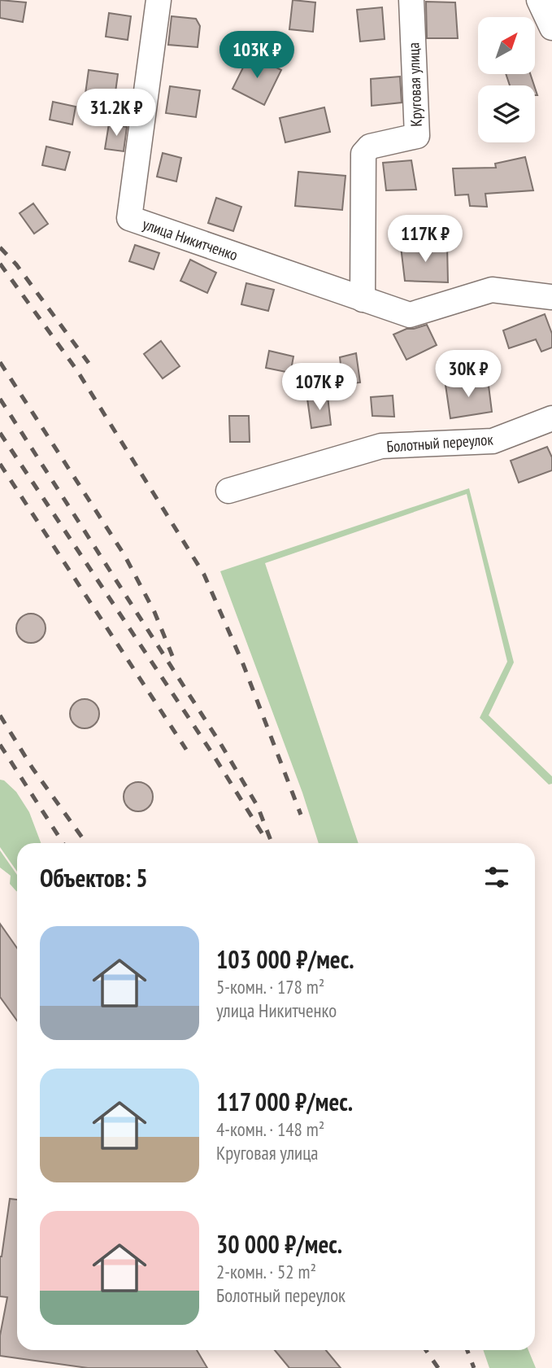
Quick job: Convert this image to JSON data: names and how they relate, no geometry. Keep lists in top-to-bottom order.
{
  "streets": {
    "street": ["Круговая улица", "улица Никитченко", "Болотный переулок"]
  },
  "crossings": [
    ["Круговая улица", "улица Никитченко"]
  ],
  "north": "top right",
  "page": {
    "price": [
      "103K ₽",
      "31.2K ₽",
      "117K ₽",
      "30K ₽",
      "107K ₽"
    ],
    "heading": "Объектов: 5",
    "list": [
      {
        "name": "103 000 ₽/мес.",
        "note": "5-комн. · 178 m² · улица Никитченко"
      },
      {
        "name": "117 000 ₽/мес.",
        "note": "4-комн. · 148 m² · Круговая улица"
      },
      {
        "name": "30 000 ₽/мес.",
        "note": "2-комн. · 52 m² · Болотный переулок"
      }
    ]
  }
}
